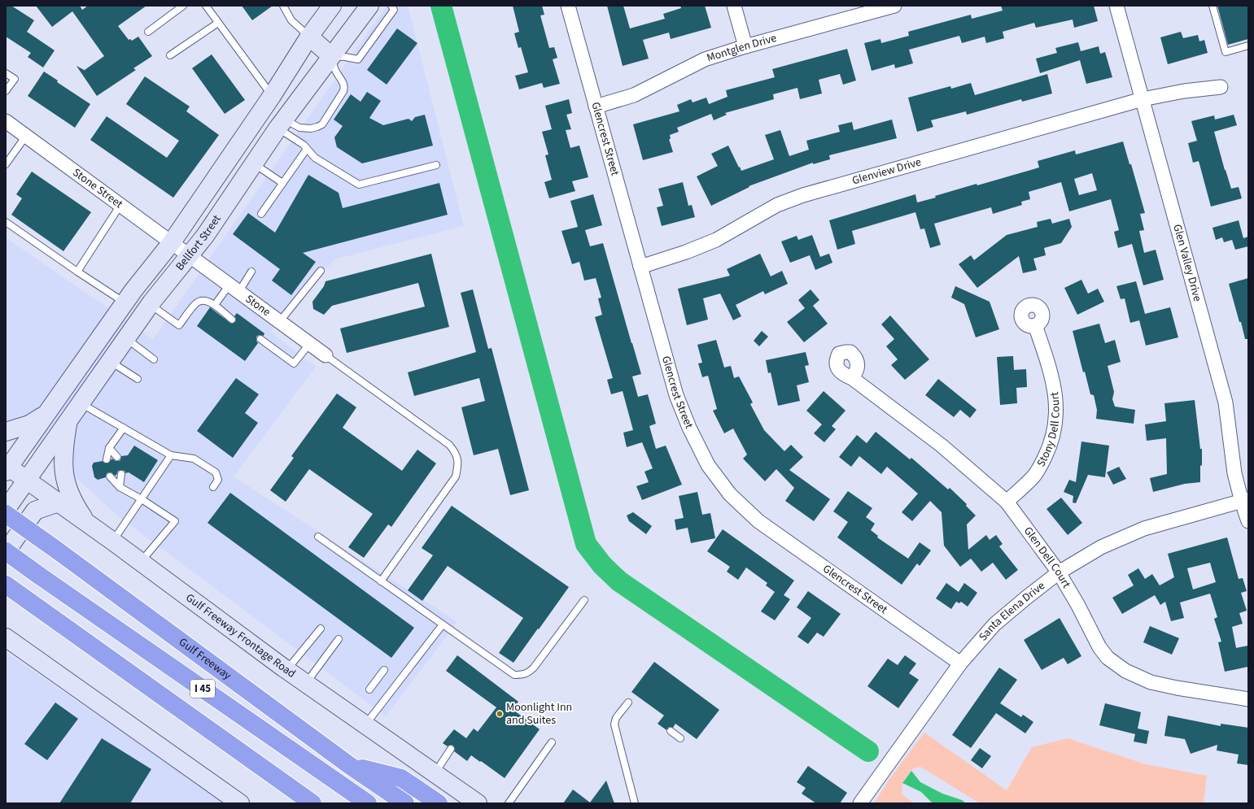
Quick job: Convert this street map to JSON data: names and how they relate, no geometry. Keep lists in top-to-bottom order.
{
  "streets": {
    "highway": ["Gulf Freeway", "I 45"],
    "main road": ["Bellfort Street", "Gulf Freeway Frontage Road"],
    "street": [
      "Montglen Drive",
      "Glencrest Street",
      "Glenview Drive",
      "Stone Street",
      "Glen Valley Drive",
      "Stone",
      "Stony Dell Court",
      "Glen Dell Court",
      "Santa Elena Drive"
    ]
  },
  "crossings": [
    ["Montglen Drive", "Glencrest Street"],
    ["Glencrest Street", "Glenview Drive"],
    ["Glencrest Street", "Santa Elena Drive"],
    ["Glenview Drive", "Glen Valley Drive"],
    ["Stone Street", "Bellfort Street"],
    ["Stone Street", "Stone"],
    ["Bellfort Street", "Stone"],
    ["Bellfort Street", "Gulf Freeway Frontage Road"],
    ["Glen Valley Drive", "Santa Elena Drive"],
    ["Stony Dell Court", "Glen Dell Court"],
    ["Glen Dell Court", "Santa Elena Drive"]
  ],
  "places": ["Moonlight Inn and Suites"]
}
